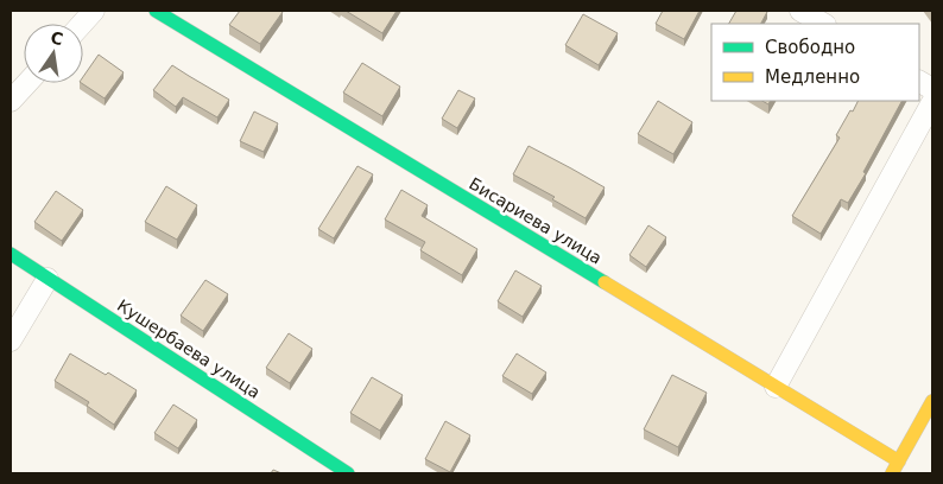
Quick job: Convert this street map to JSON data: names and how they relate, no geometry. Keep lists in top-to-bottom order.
{
  "streets": {
    "street": ["Бисариева улица", "Кушербаева улица"]
  },
  "legend": ["Свободно", "Медленно"],
  "north": "top"
}
